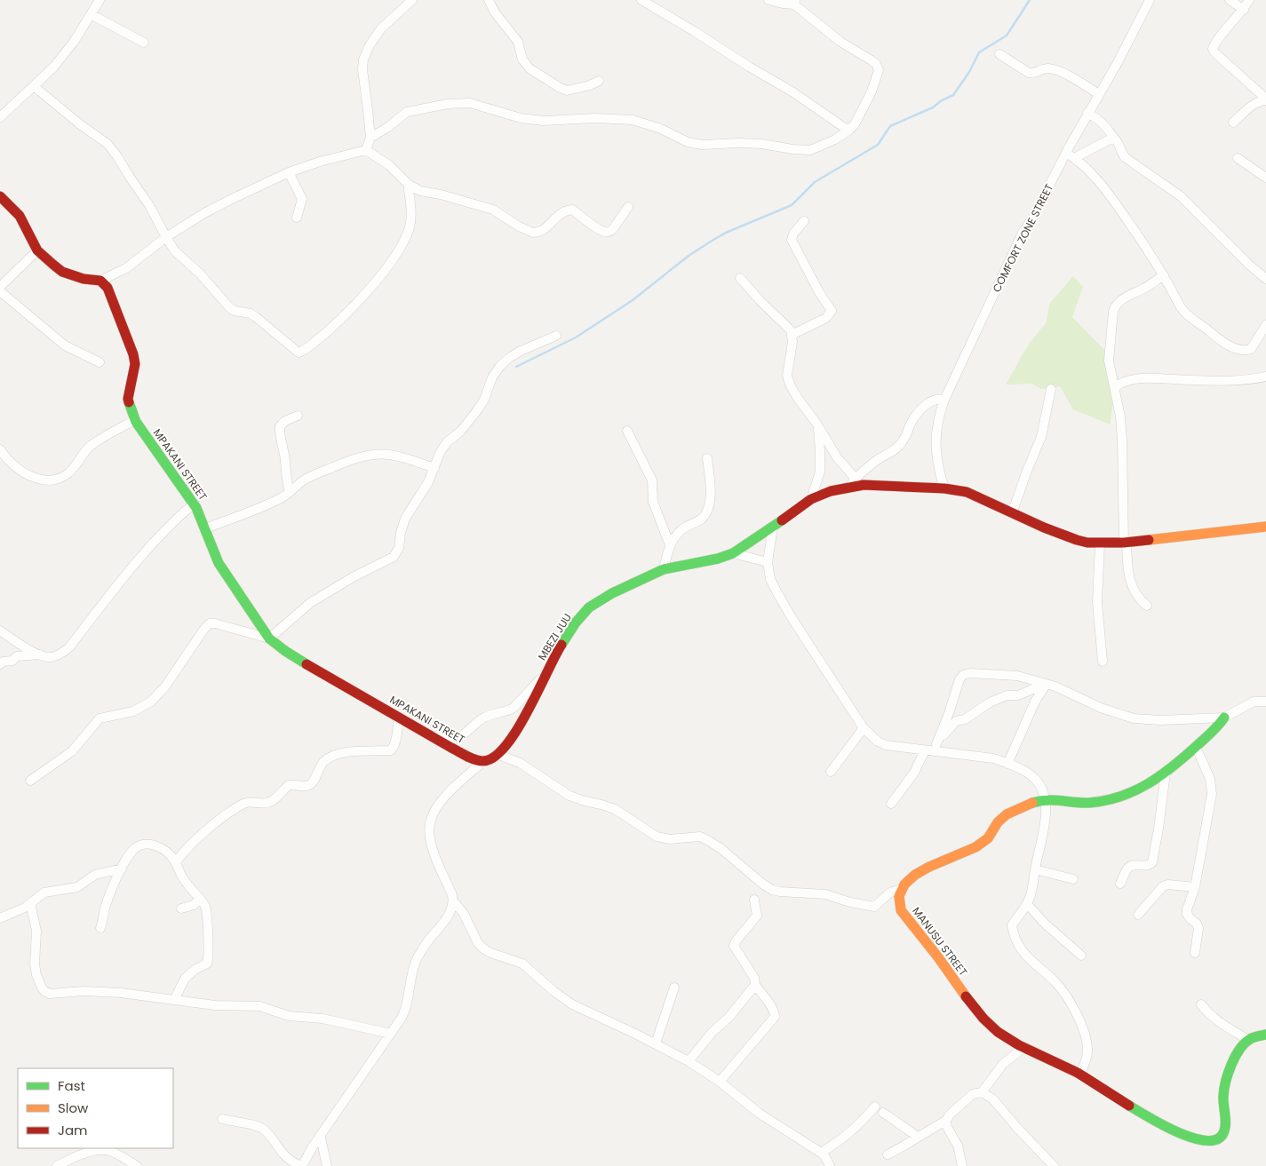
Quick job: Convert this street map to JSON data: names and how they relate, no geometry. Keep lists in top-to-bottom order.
{
  "streets": {
    "street": [
      "COMFORT ZONE STREET",
      "MPAKANI STREET",
      "MBEZI JUU",
      "MANUSU STREET"
    ]
  },
  "crossings": [
    ["COMFORT ZONE STREET", "MBEZI JUU"]
  ],
  "legend": ["Fast", "Slow", "Jam"]
}
